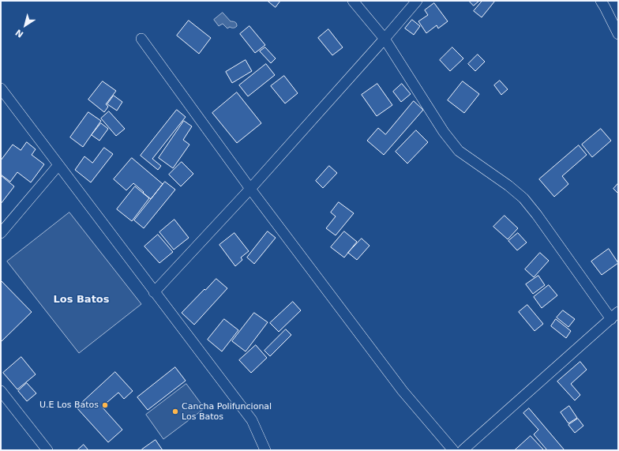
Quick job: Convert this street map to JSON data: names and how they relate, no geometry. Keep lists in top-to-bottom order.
{
  "districts": ["Los Batos"],
  "places": ["U.E Los Batos", "Cancha Polifuncional Los Batos"],
  "north": "bottom left"
}
